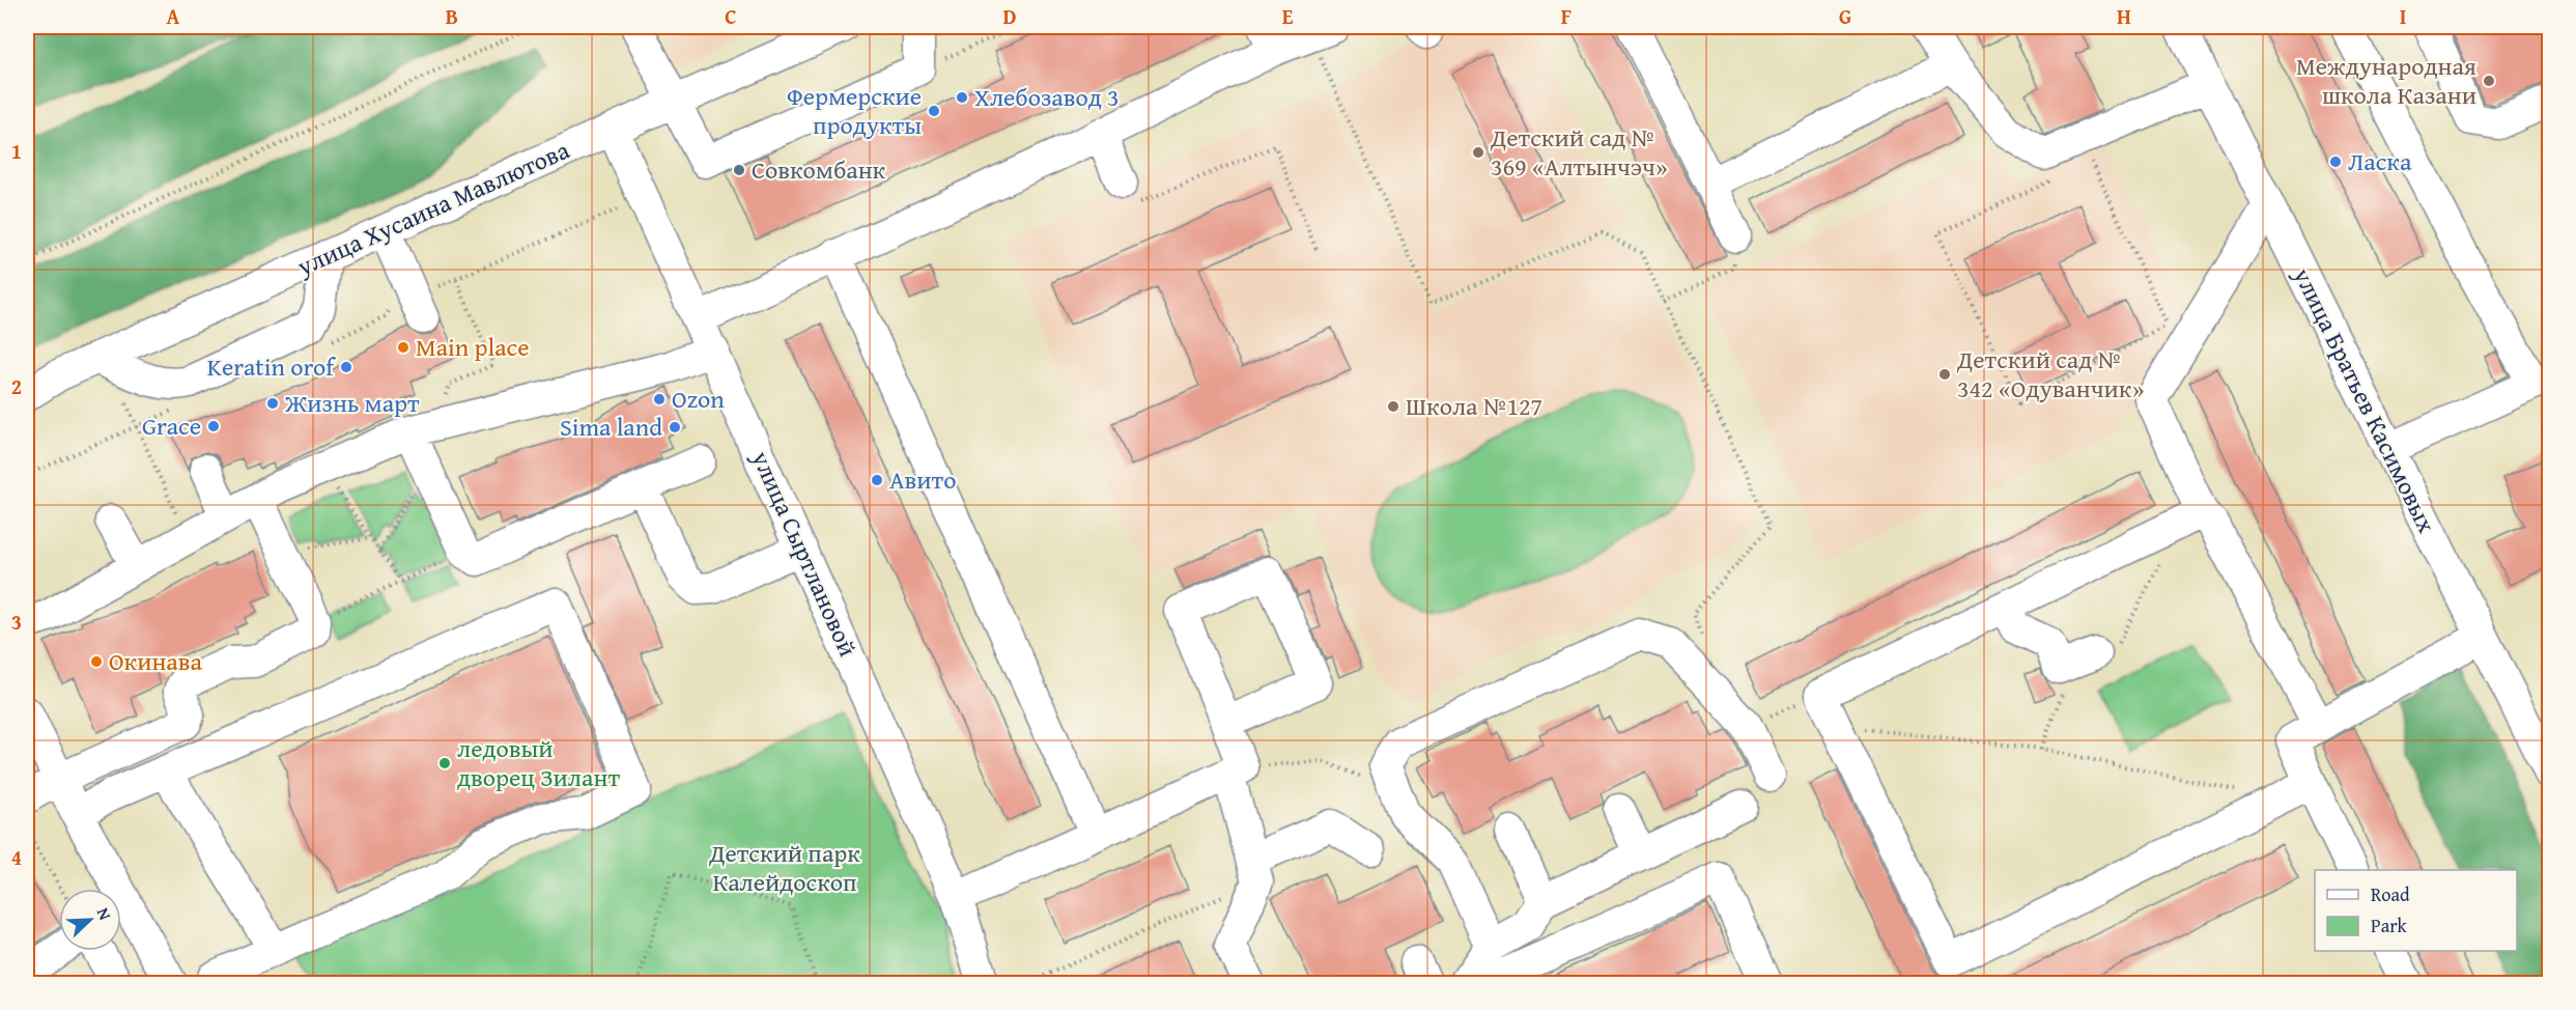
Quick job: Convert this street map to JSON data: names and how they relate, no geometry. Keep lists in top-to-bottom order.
{
  "streets": {
    "street": ["улица Хусаина Мавлютова", "улица Братьев Касимовых", "улица Сыртлановой"]
  },
  "crossings": [
    ["улица Хусаина Мавлютова", "улица Сыртлановой"]
  ],
  "parks": ["Детский парк Калейдоскоп"],
  "places": [
    "Международная школа Казани",
    "Хлебозавод 3",
    "Фермерские продукты",
    "Детский сад № 369 «Алтынчэч»",
    "Ласка",
    "Совкомбанк",
    "Main place",
    "Keratin orof",
    "Детский сад № 342 «Одуванчик»",
    "Ozon",
    "Жизнь март",
    "Школа №127",
    "Grace",
    "Sima land",
    "Авито",
    "Окинава",
    "ледовый дворец Зилант"
  ],
  "legend": ["Road", "Park"],
  "north": "top right",
  "grid": {
    "columns": [
      "A",
      "B",
      "C",
      "D",
      "E",
      "F",
      "G",
      "H",
      "I"
    ],
    "rows": [
      "1",
      "2",
      "3",
      "4"
    ]
  }
}
